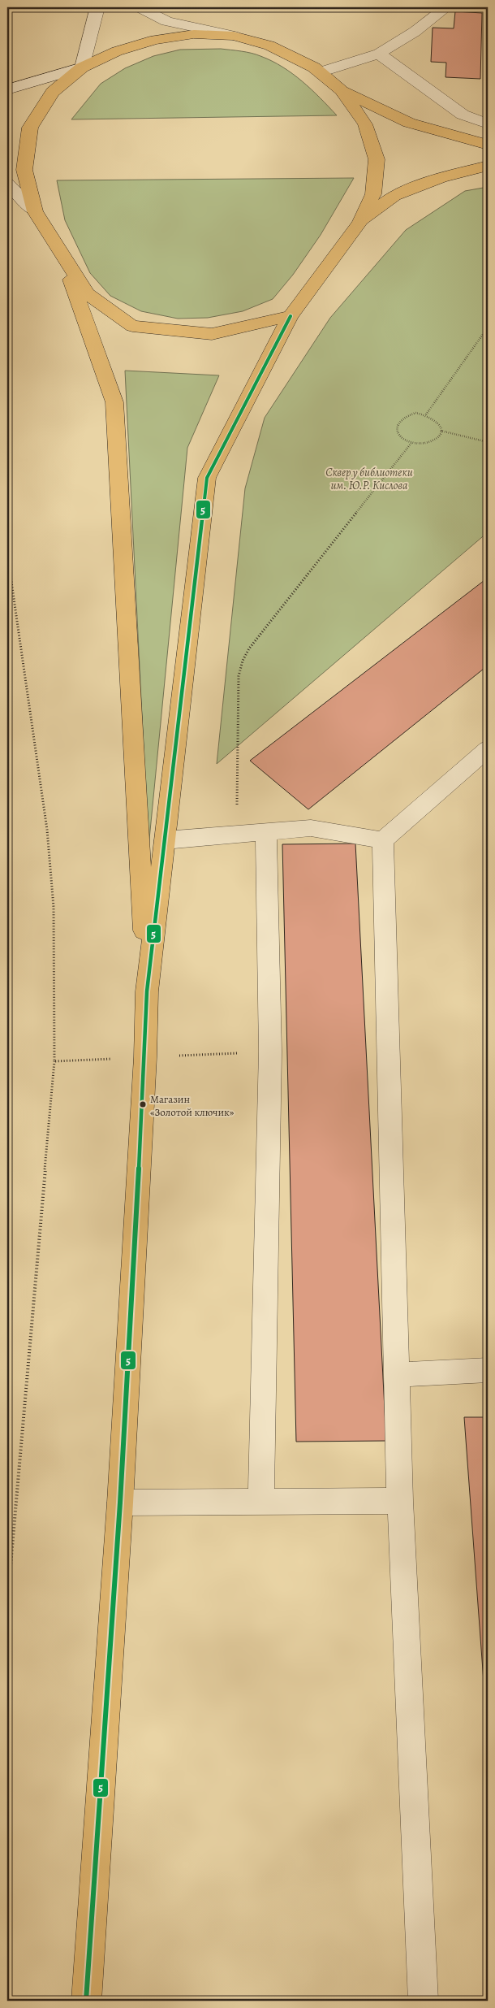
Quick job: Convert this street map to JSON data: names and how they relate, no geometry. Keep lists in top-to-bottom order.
{
  "parks": ["Сквер у библиотеки им. Ю.Р. Кислова"],
  "places": ["Магазин «Золотой ключик»"],
  "lines": ["transit line 5"]
}
